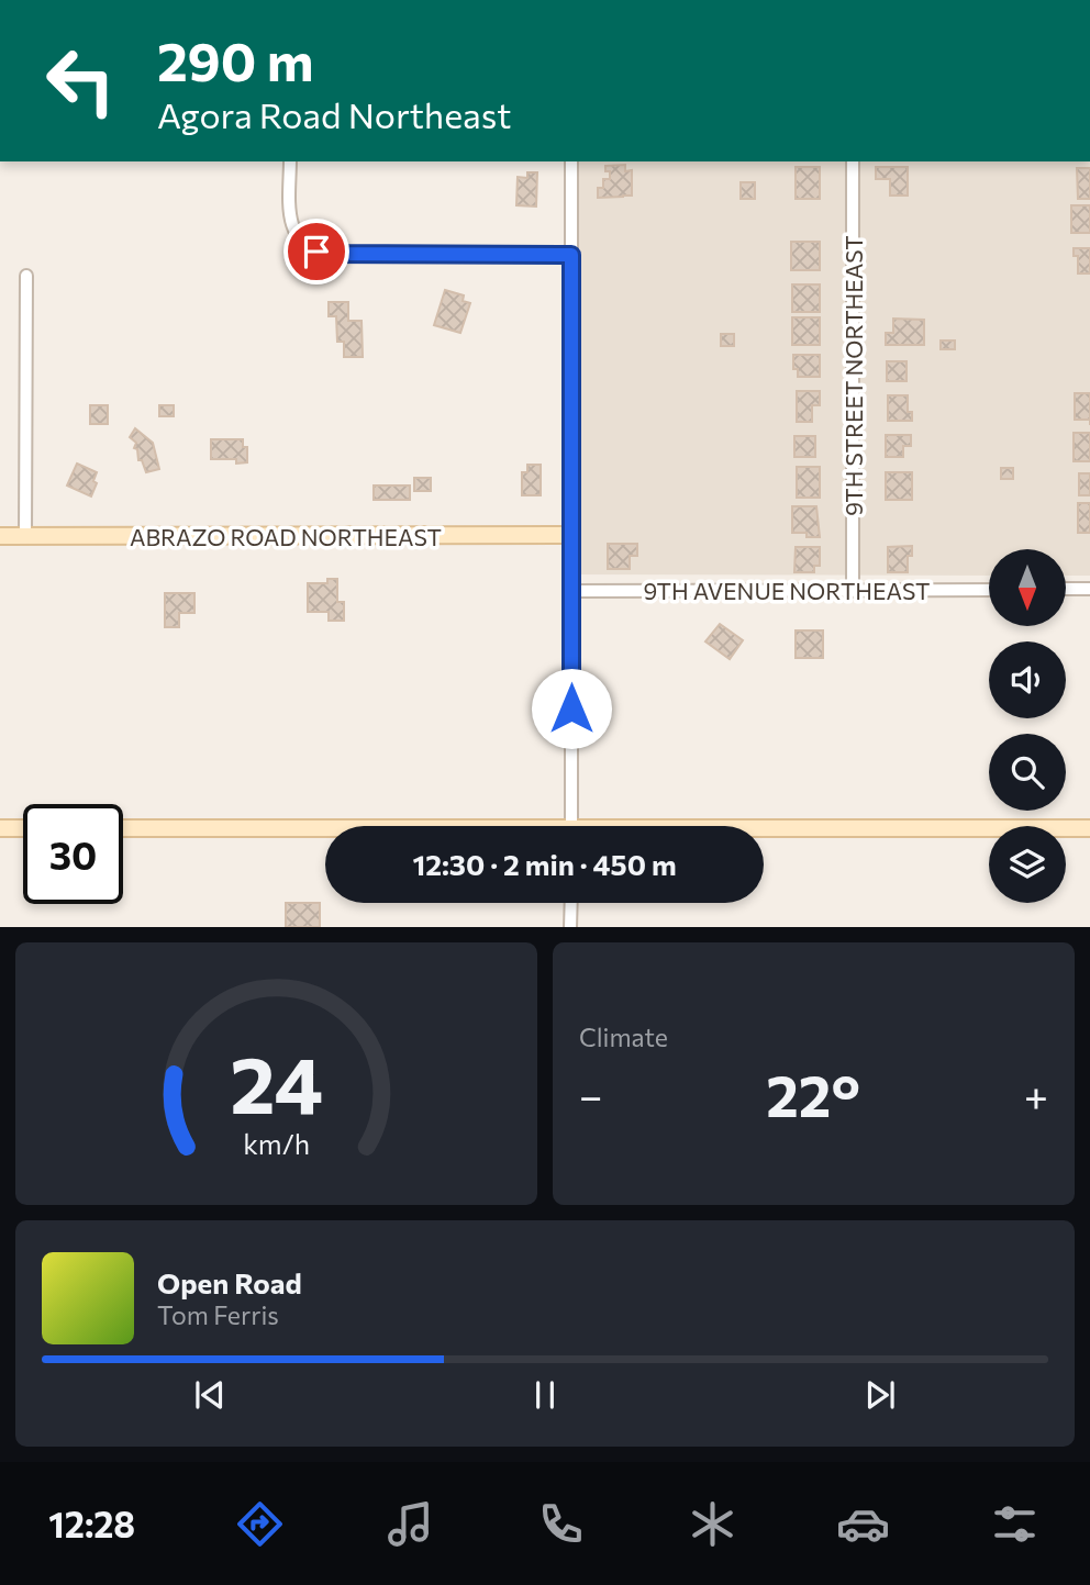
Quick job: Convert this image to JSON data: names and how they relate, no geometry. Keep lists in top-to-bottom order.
{
  "streets": {
    "main road": ["ABRAZO ROAD NORTHEAST"],
    "street": ["9TH STREET NORTHEAST", "9TH AVENUE NORTHEAST"]
  },
  "crossings": [
    ["9TH STREET NORTHEAST", "9TH AVENUE NORTHEAST"]
  ],
  "north": "bottom",
  "page": {
    "turn": ["290 m", "Agora Road Northeast"],
    "limit": "30",
    "trip": "12:30 · 2 min · 450 m",
    "tile": "Climate",
    "heat": ["−", "22°", "+"],
    "song": ["Open Road", "Tom Ferris"],
    "tabs": "12:28",
    "gauge": ["24", "km/h"]
  }
}
